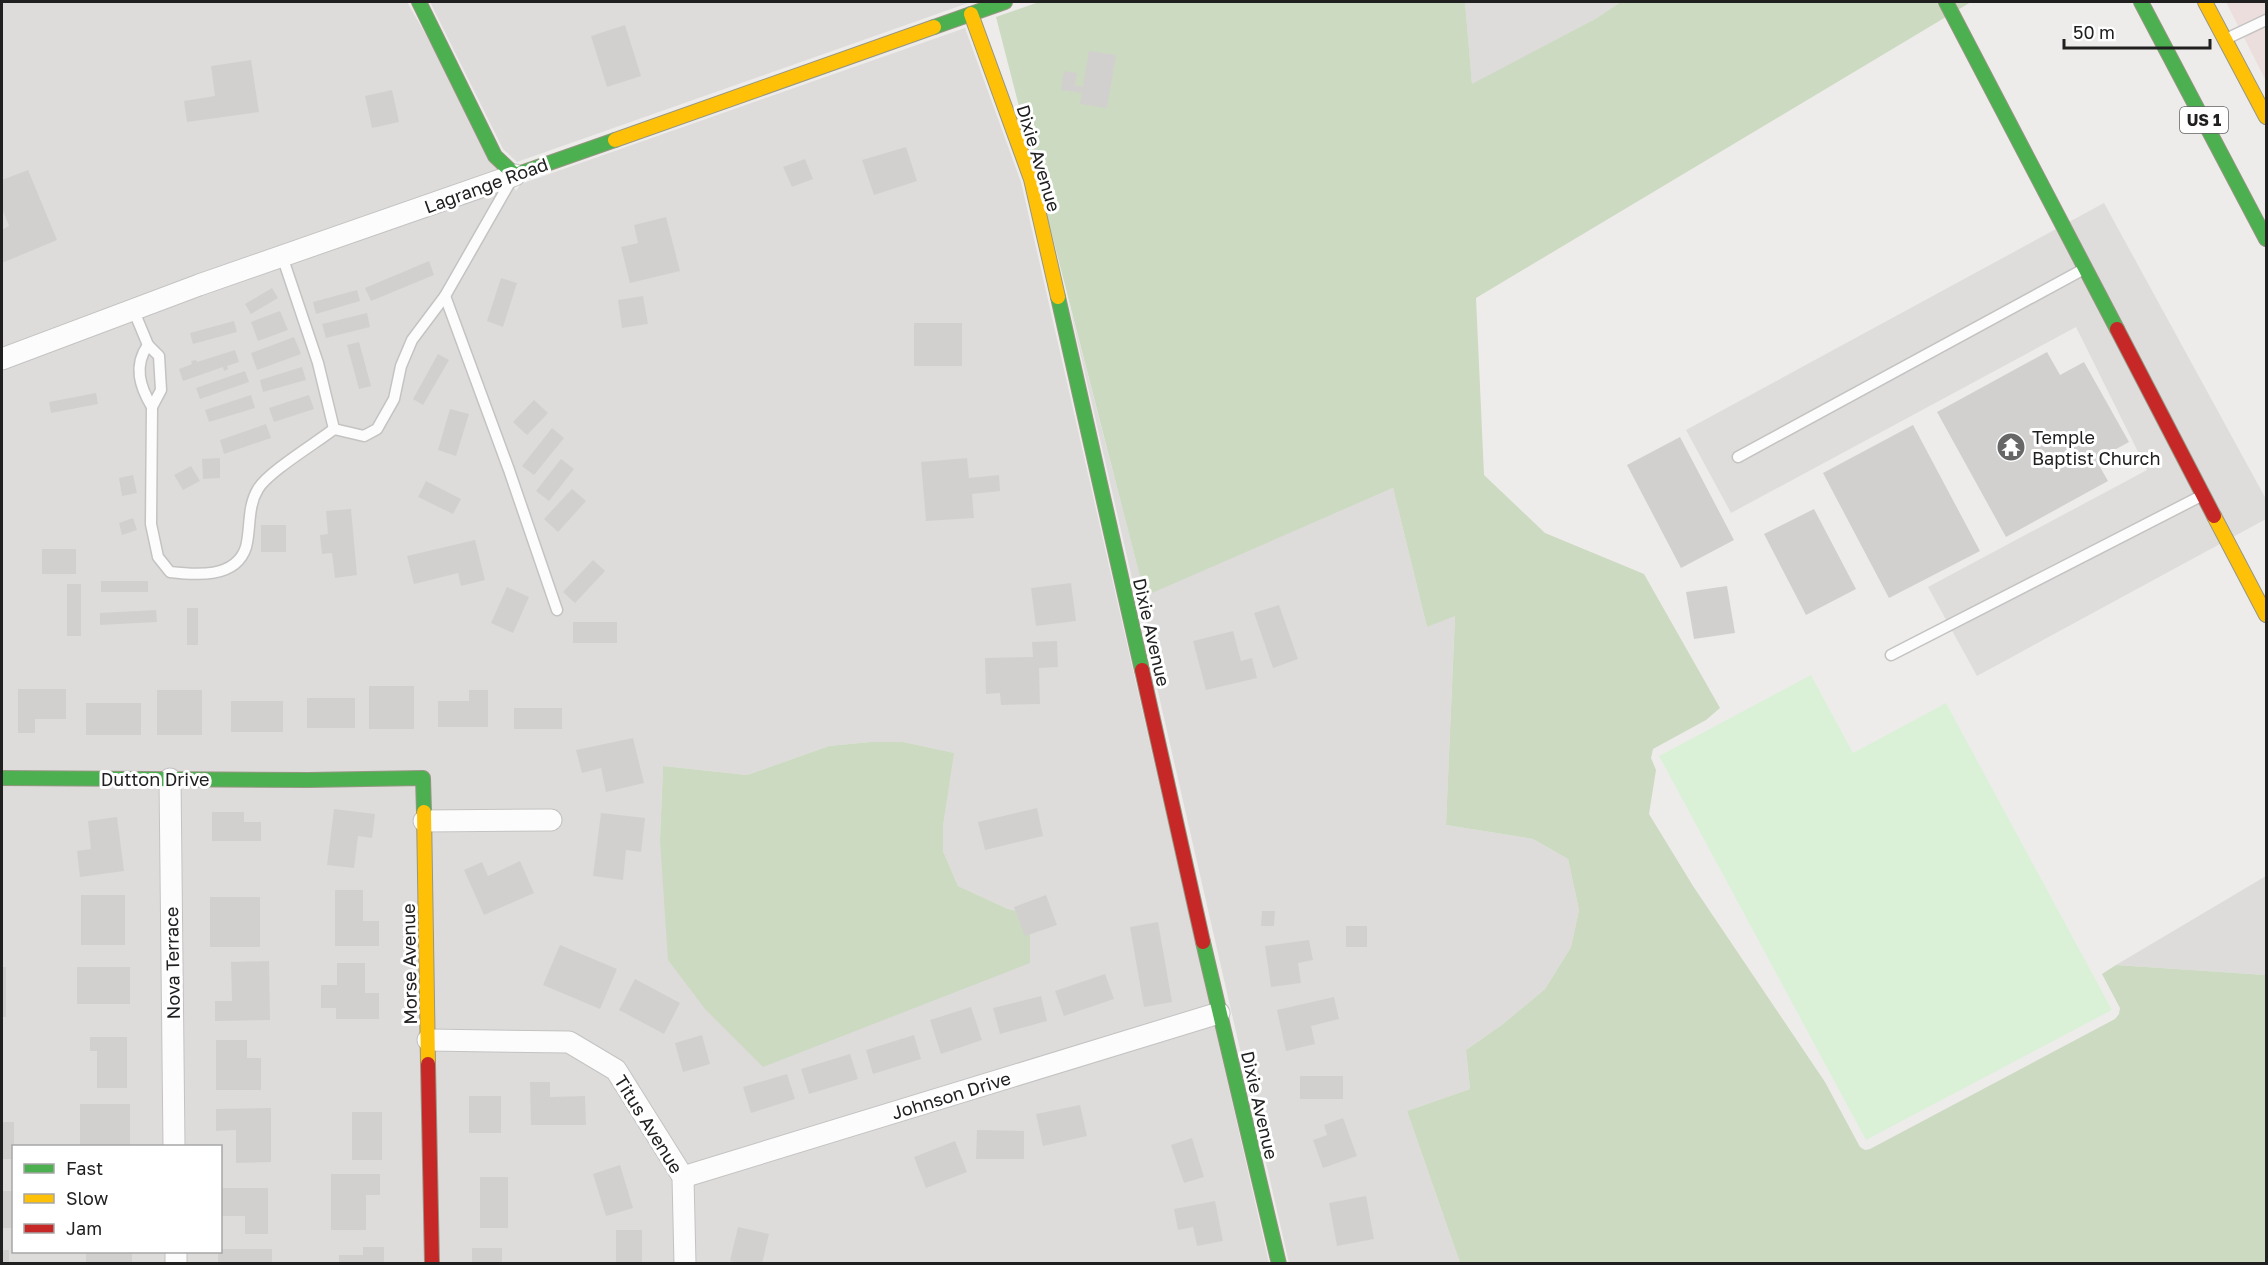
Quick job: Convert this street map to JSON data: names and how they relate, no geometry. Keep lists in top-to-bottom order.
{
  "streets": {
    "street": [
      "US 1",
      "Dixie Avenue",
      "Lagrange Road",
      "Dutton Drive",
      "Nova Terrace",
      "Morse Avenue",
      "Johnson Drive",
      "Titus Avenue"
    ]
  },
  "crossings": [
    ["Dixie Avenue", "Lagrange Road"],
    ["Dixie Avenue", "Johnson Drive"],
    ["Dutton Drive", "Nova Terrace"],
    ["Dutton Drive", "Morse Avenue"],
    ["Morse Avenue", "Titus Avenue"],
    ["Johnson Drive", "Titus Avenue"]
  ],
  "places": {
    "temple": ["Temple Baptist Church"]
  },
  "legend": ["Fast", "Slow", "Jam"],
  "scale_bar": "50 m"
}
